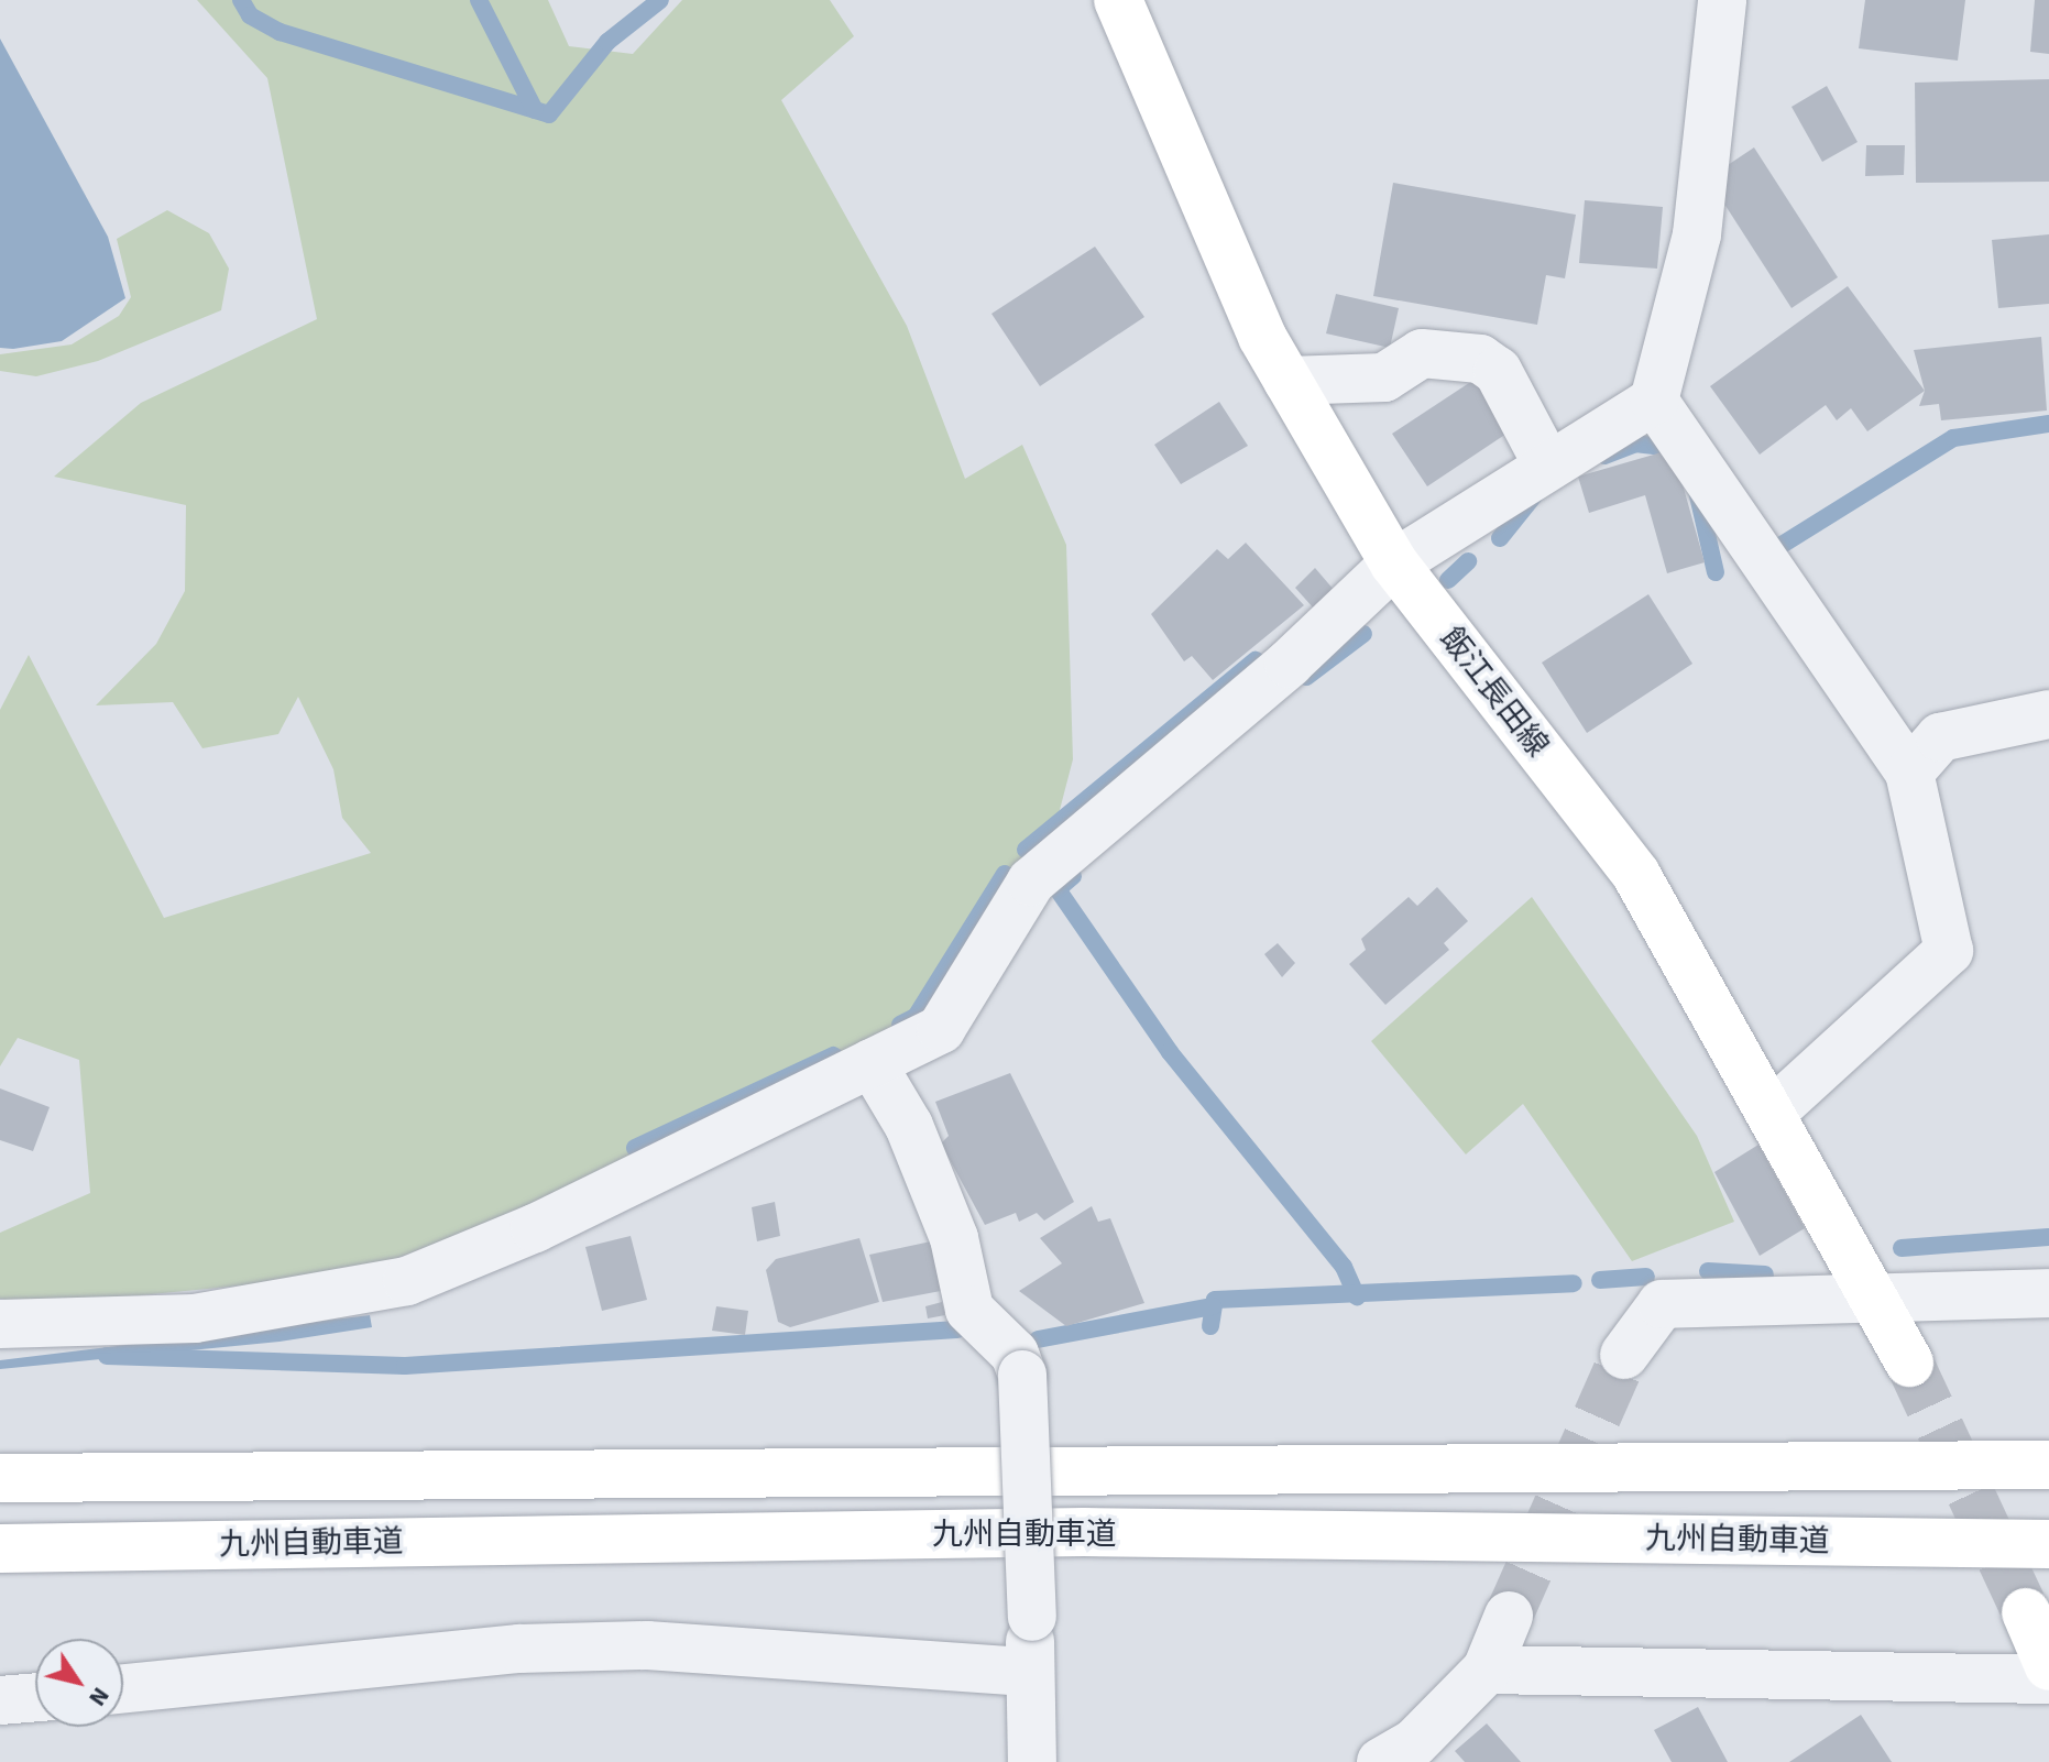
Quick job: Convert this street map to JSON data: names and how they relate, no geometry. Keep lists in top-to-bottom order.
{
  "streets": {
    "main road": ["飯江長田線", "九州自動車道"]
  },
  "north": "bottom right"
}
